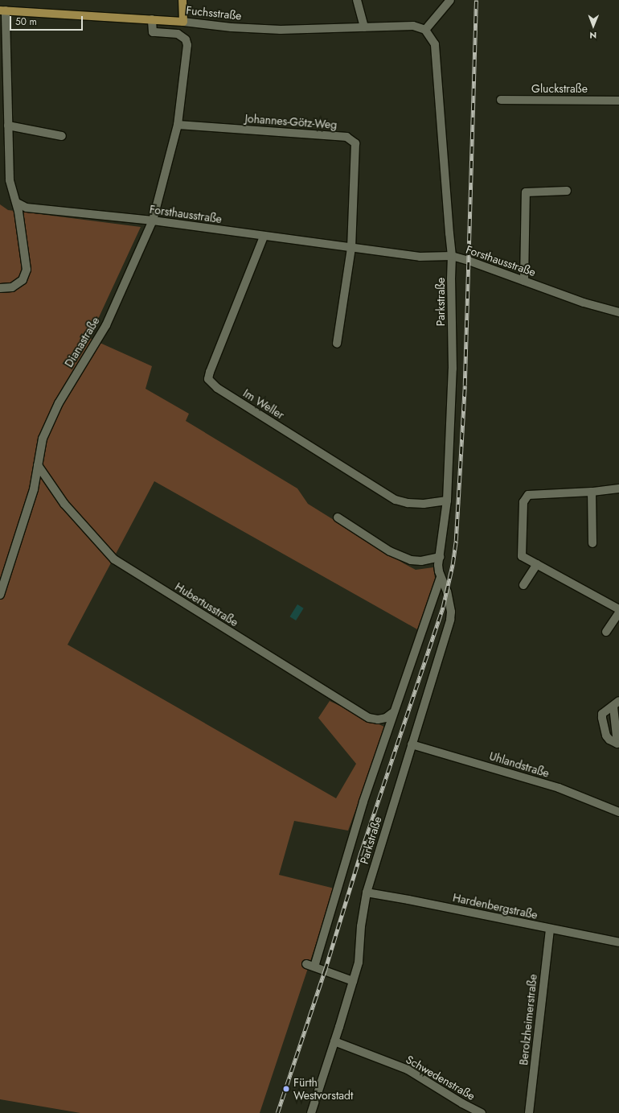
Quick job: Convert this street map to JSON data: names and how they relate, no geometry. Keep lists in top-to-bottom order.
{
  "streets": {
    "main road": ["Fuchsstraße"],
    "street": [
      "Gluckstraße",
      "Johannes-Götz-Weg",
      "Forsthausstraße",
      "Parkstraße",
      "Dianastraße",
      "Im Weller",
      "Hubertusstraße",
      "Uhlandstraße",
      "Hardenbergstraße",
      "Berolzheimerstraße",
      "Schwedenstraße"
    ]
  },
  "crossings": [
    ["Fuchsstraße", "Parkstraße"],
    ["Fuchsstraße", "Dianastraße"],
    ["Johannes-Götz-Weg", "Forsthausstraße"],
    ["Johannes-Götz-Weg", "Dianastraße"],
    ["Forsthausstraße", "Parkstraße"],
    ["Forsthausstraße", "Dianastraße"],
    ["Forsthausstraße", "Im Weller"],
    ["Parkstraße", "Im Weller"],
    ["Parkstraße", "Hubertusstraße"],
    ["Parkstraße", "Uhlandstraße"],
    ["Parkstraße", "Hardenbergstraße"],
    ["Parkstraße", "Schwedenstraße"],
    ["Dianastraße", "Hubertusstraße"],
    ["Hardenbergstraße", "Berolzheimerstraße"]
  ],
  "places": ["Fürth Westvorstadt"],
  "scale_bar": "50 m",
  "north": "bottom"
}
